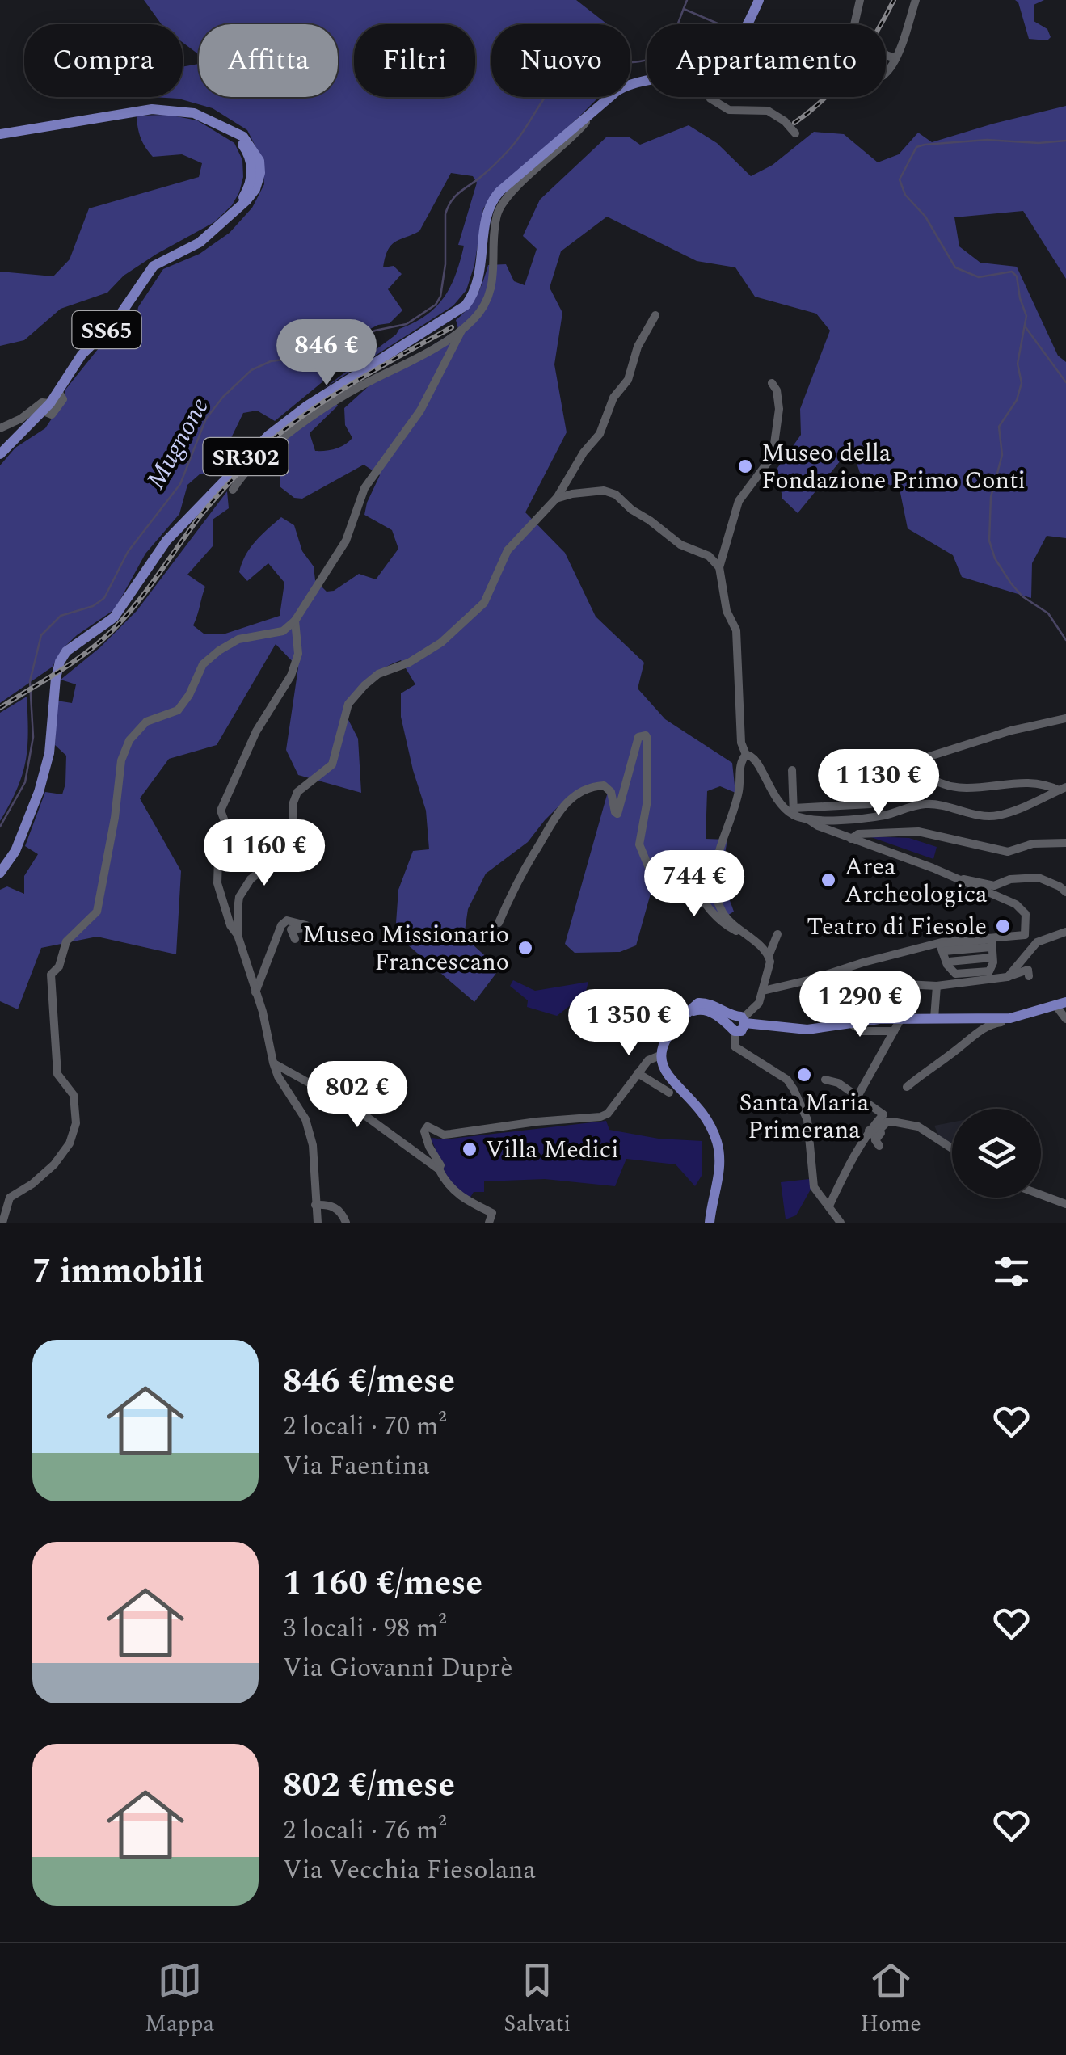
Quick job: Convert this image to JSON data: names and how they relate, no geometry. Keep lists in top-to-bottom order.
{
  "streets": {
    "main road": ["SS65", "SR302"]
  },
  "water": ["Mugnone"],
  "places": [
    "Museo della Fondazione Primo Conti",
    "Area Archeologica",
    "Teatro di Fiesole",
    "Museo Missionario Francescano",
    "Santa Maria Primerana",
    "Villa Medici"
  ],
  "page": {
    "chip": [
      "Compra",
      "Affitta",
      "Filtri",
      "Nuovo",
      "Appartamento"
    ],
    "price": [
      "846 €",
      "1 130 €",
      "1 160 €",
      "744 €",
      "1 290 €",
      "1 350 €",
      "802 €"
    ],
    "heading": "7 immobili",
    "list": [
      {
        "name": "846 €/mese",
        "note": "2 locali · 70 m² · Via Faentina"
      },
      {
        "name": "1 160 €/mese",
        "note": "3 locali · 98 m² · Via Giovanni Duprè"
      },
      {
        "name": "802 €/mese",
        "note": "2 locali · 76 m² · Via Vecchia Fiesolana"
      }
    ],
    "tabs": ["Mappa", "Salvati", "Home"]
  }
}
